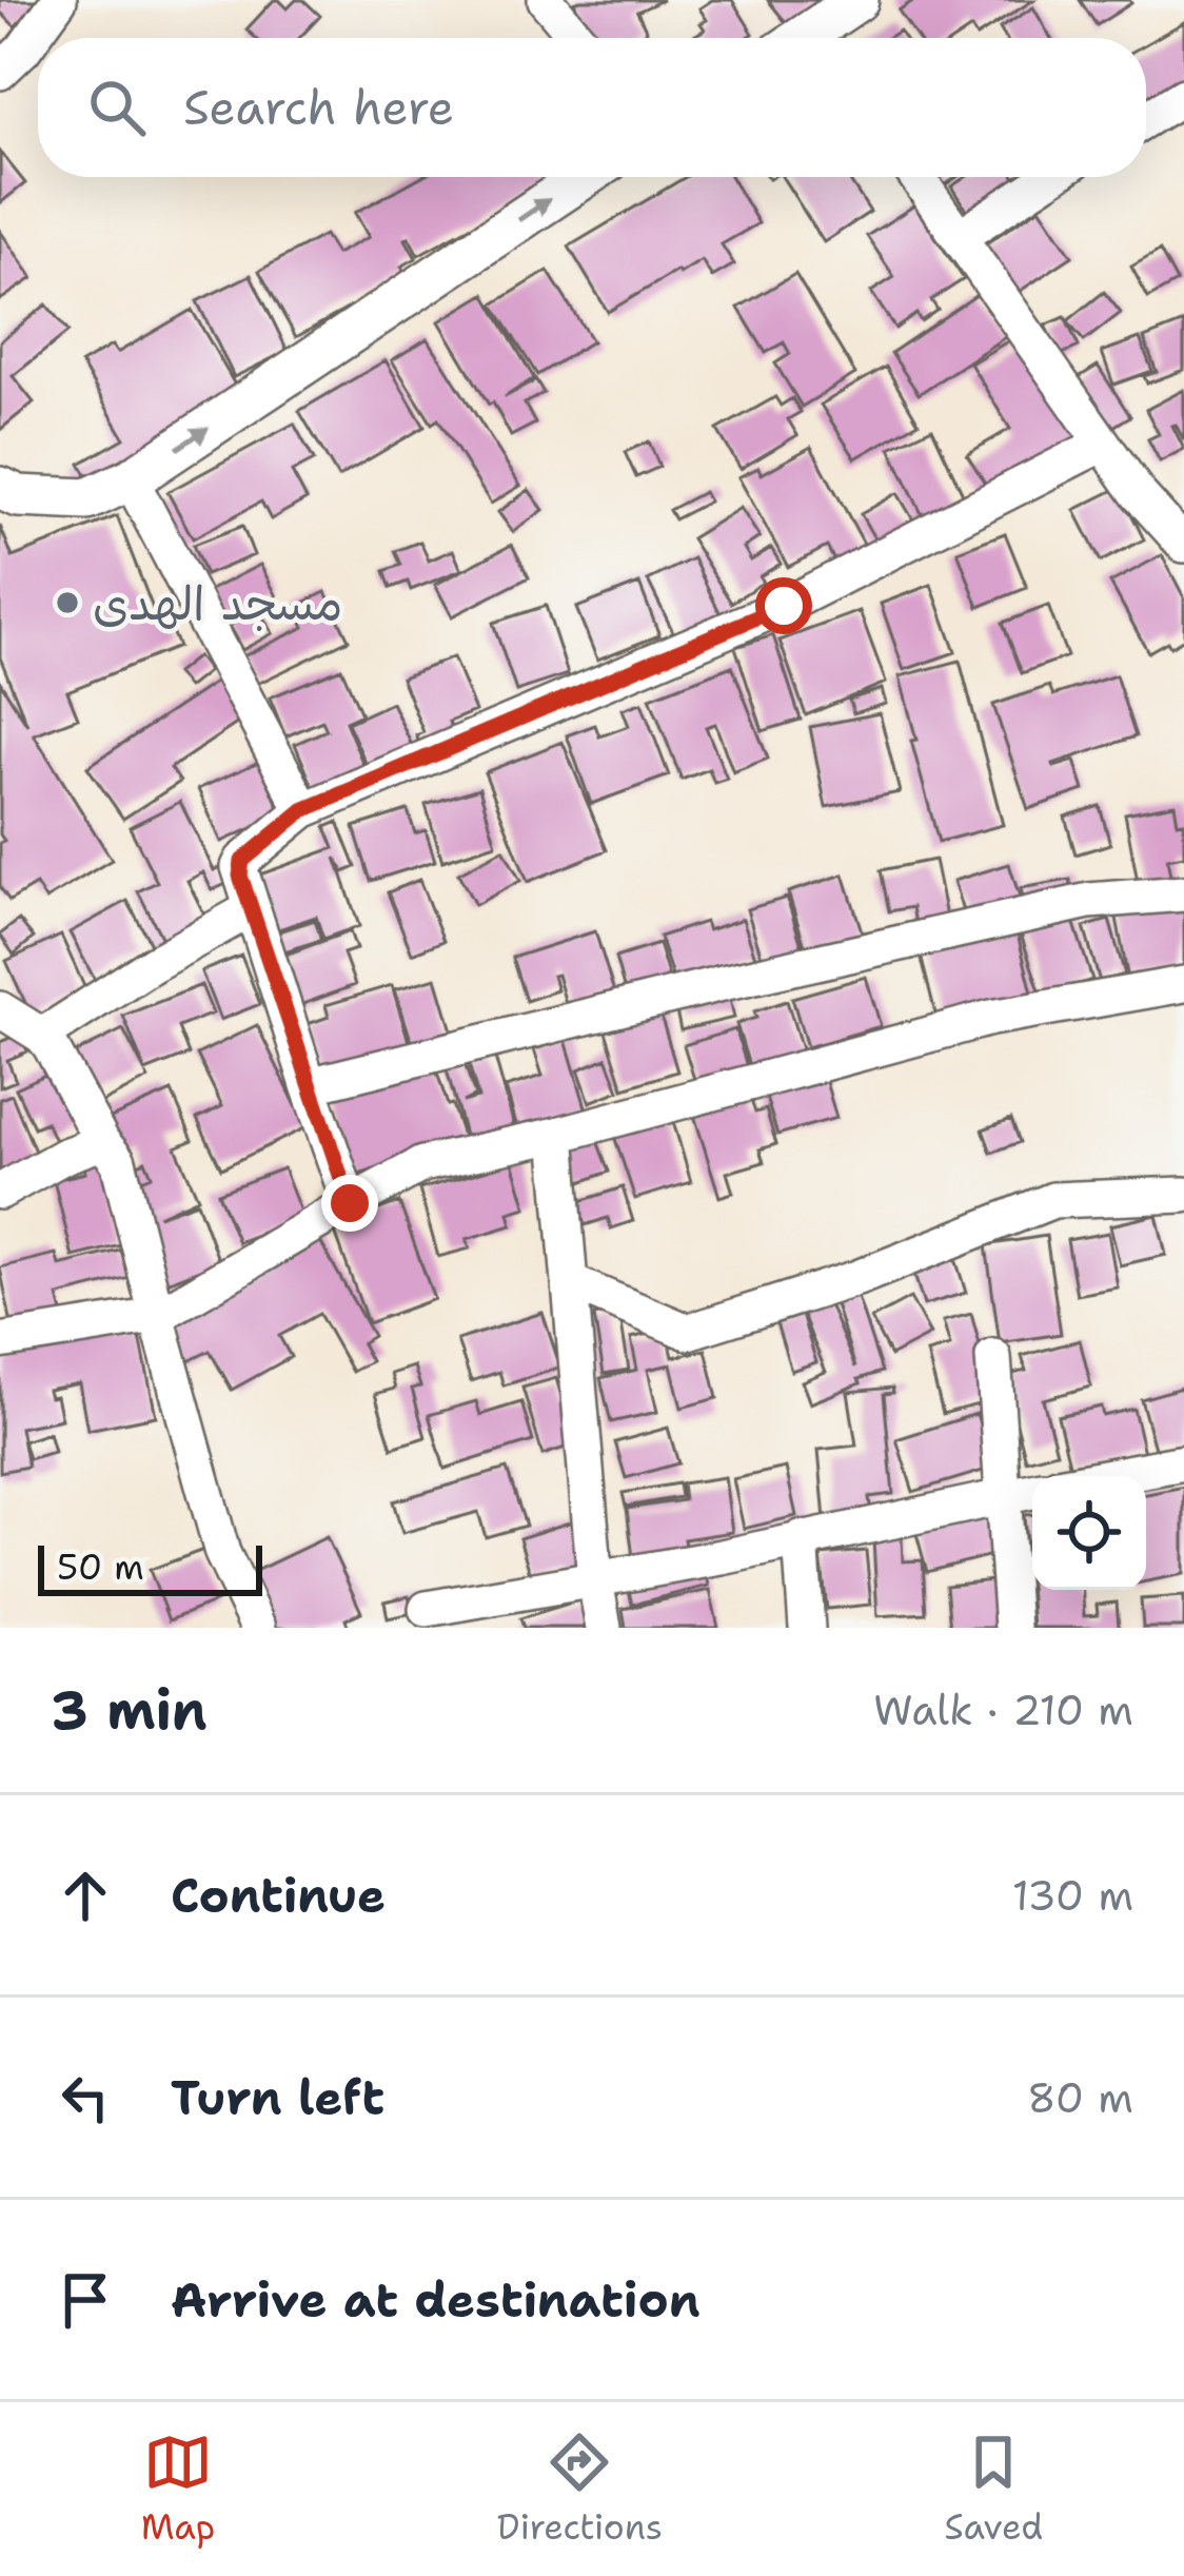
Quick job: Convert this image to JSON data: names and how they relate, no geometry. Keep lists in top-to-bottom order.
{
  "places": ["مسجد الهدى"],
  "scale_bar": "50 m",
  "page": {
    "search": "Search here",
    "scale": "50 m",
    "heading": ["3 min", "Walk · 210 m"],
    "list": [
      ["Continue", "130 m"],
      ["Turn left", "80 m"],
      "Arrive at destination"
    ],
    "nav": ["Map", "Directions", "Saved"]
  }
}
